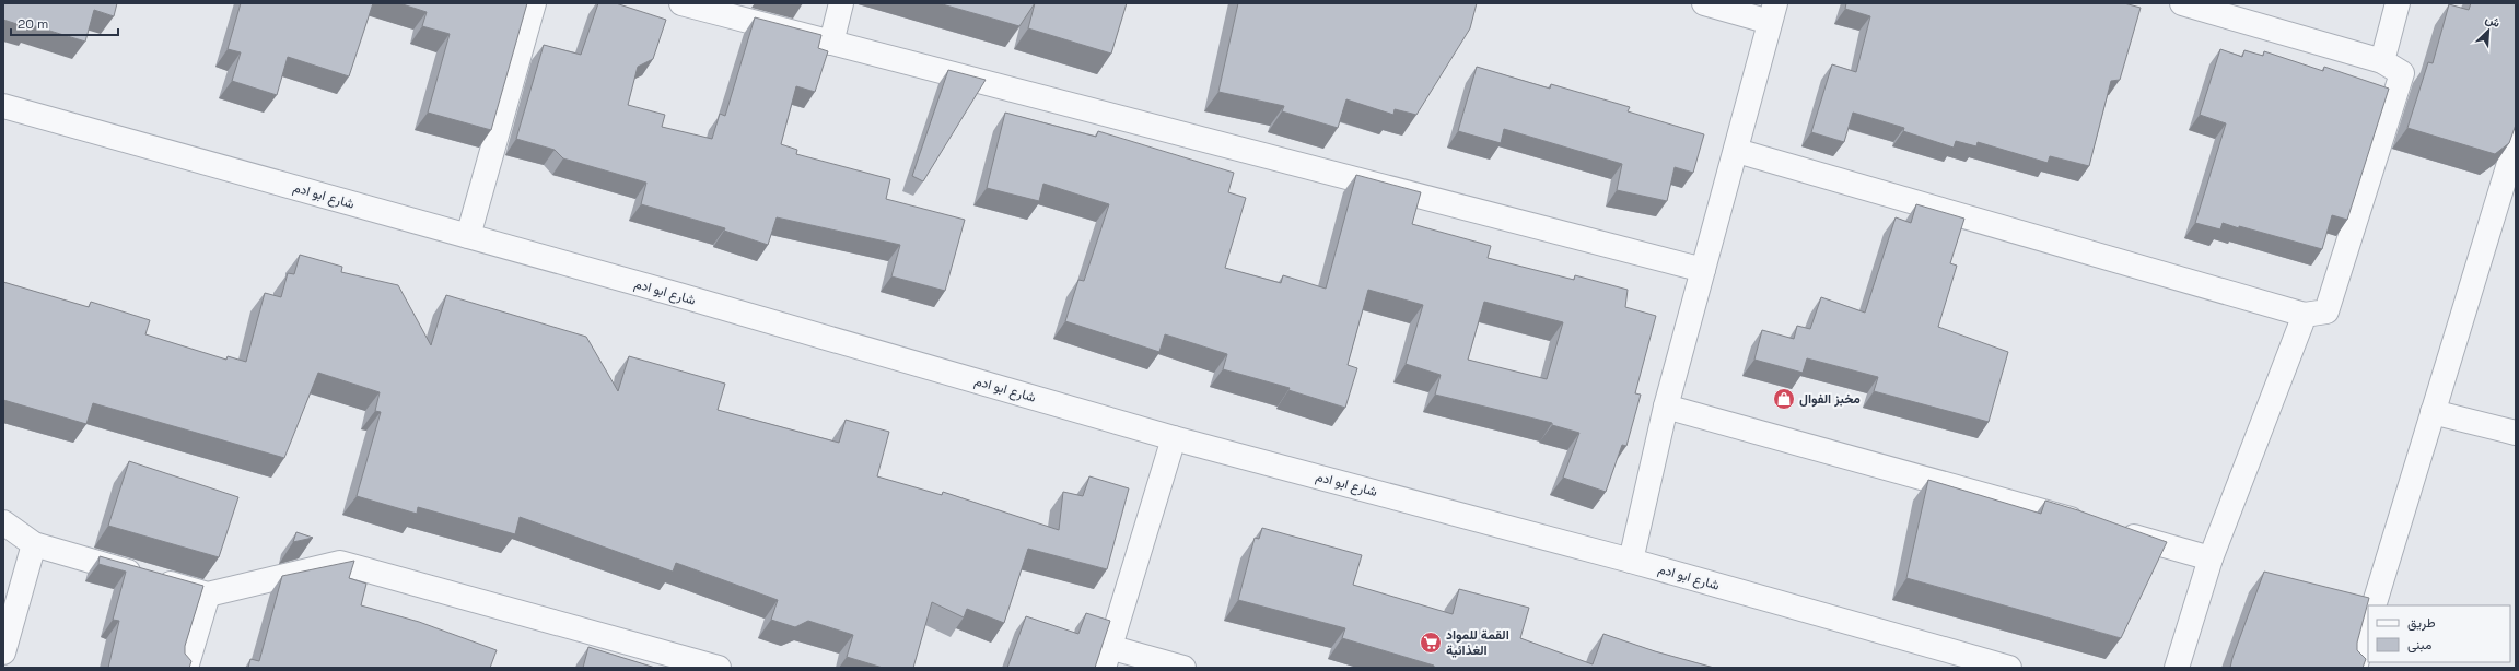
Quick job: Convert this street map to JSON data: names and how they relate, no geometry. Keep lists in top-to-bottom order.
{
  "streets": {
    "street": ["شارع ابو ادم"]
  },
  "places": {
    "shop": ["مخبز الفوال"],
    "supermarket": ["القمة للمواد الغذائية"]
  },
  "legend": ["طريق", "مبنى"],
  "scale_bar": "20 m",
  "north": "top right"
}
